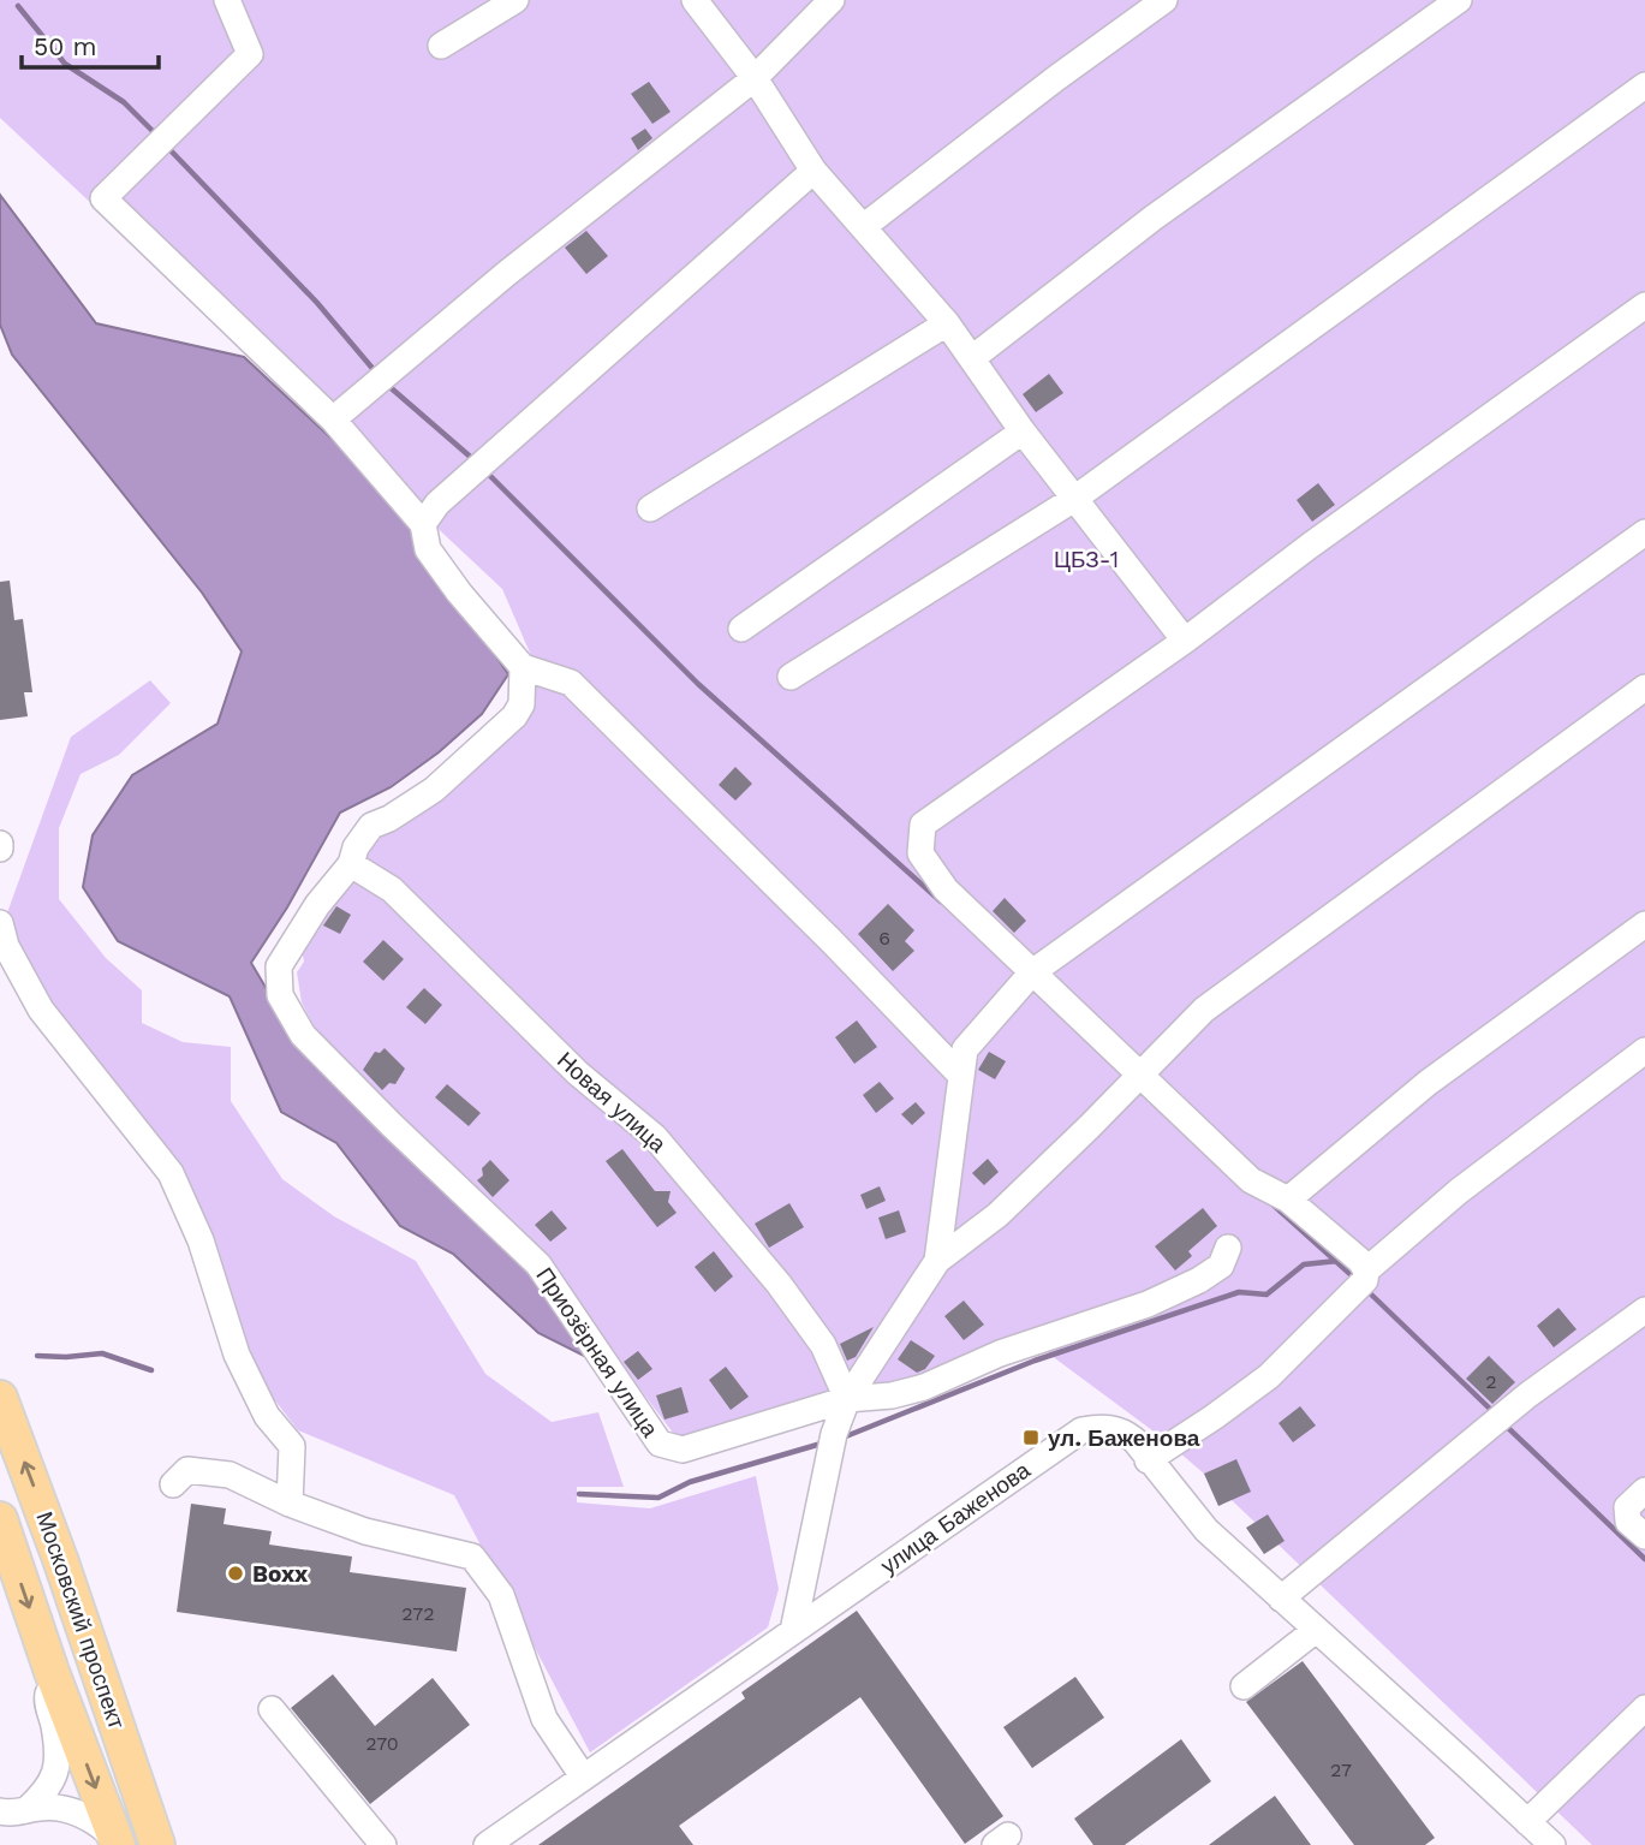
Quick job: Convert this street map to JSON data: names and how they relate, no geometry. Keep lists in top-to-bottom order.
{
  "streets": {
    "main road": ["Московский проспект"],
    "street": ["Новая улица", "Приозёрная улица", "улица Баженова"]
  },
  "crossings": [
    ["Новая улица", "Приозёрная улица"]
  ],
  "parks": ["ЦБЗ-1"],
  "places": {
    "transit": ["ул. Баженова"],
    "other": ["Boxx"]
  },
  "house_numbers": [
    "6",
    "2",
    "272",
    "270",
    "27"
  ],
  "scale_bar": "50 m"
}
